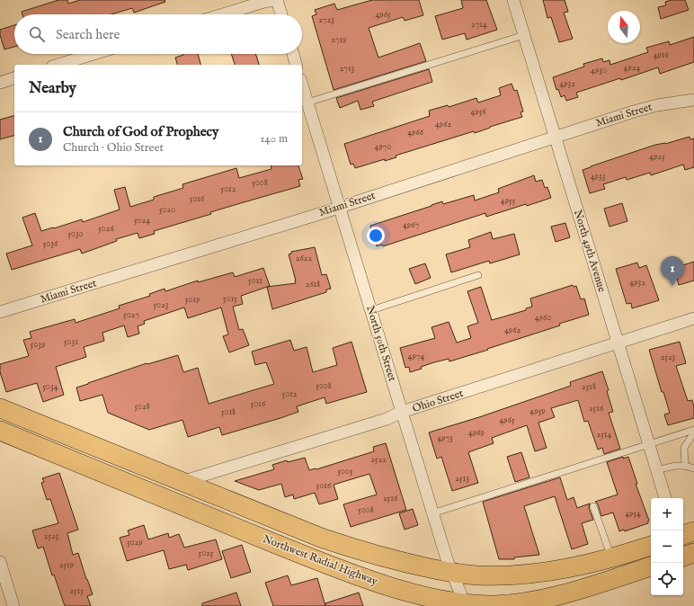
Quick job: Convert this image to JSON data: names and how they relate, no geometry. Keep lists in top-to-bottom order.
{
  "streets": {
    "main road": ["Northwest Radial Highway"],
    "street": [
      "Miami Street",
      "North 49th Avenue",
      "North 50th Street",
      "Ohio Street"
    ]
  },
  "crossings": [
    ["Miami Street", "North 49th Avenue"],
    ["Miami Street", "North 50th Street"],
    ["North 49th Avenue", "Ohio Street"],
    ["North 50th Street", "Ohio Street"],
    ["North 50th Street", "Northwest Radial Highway"],
    ["Ohio Street", "Northwest Radial Highway"]
  ],
  "house_numbers": [
    "4965",
    "2723",
    "2714",
    "2719",
    "4916",
    "4924",
    "2713",
    "4930",
    "4932",
    "4956",
    "4962",
    "4966",
    "4970",
    "4925",
    "4933",
    "5008",
    "5012",
    "5016",
    "4955",
    "5020",
    "5024",
    "4967",
    "5026",
    "5030",
    "5036",
    "2622",
    "5011",
    "4932",
    "2618",
    "5015",
    "5019",
    "5023",
    "5027",
    "4960",
    "4962",
    "5031",
    "5039",
    "4974",
    "2523",
    "5008",
    "5034",
    "2518",
    "5012",
    "5016",
    "5028",
    "2516",
    "4959",
    "5018",
    "4965",
    "4969",
    "2514",
    "4973",
    "2522",
    "5005",
    "2513",
    "5016",
    "2516",
    "5008",
    "4954",
    "2523",
    "5029",
    "5025",
    "2519",
    "2515"
  ],
  "north": "top",
  "page": {
    "search": "Search here",
    "heading": "Nearby",
    "list": [
      {
        "mark": "1",
        "name": "Church of God of Prophecy",
        "note": "Church · Ohio Street",
        "value": "140 m"
      }
    ],
    "pins": "1",
    "map_buttons": ["+", "−"]
  }
}
